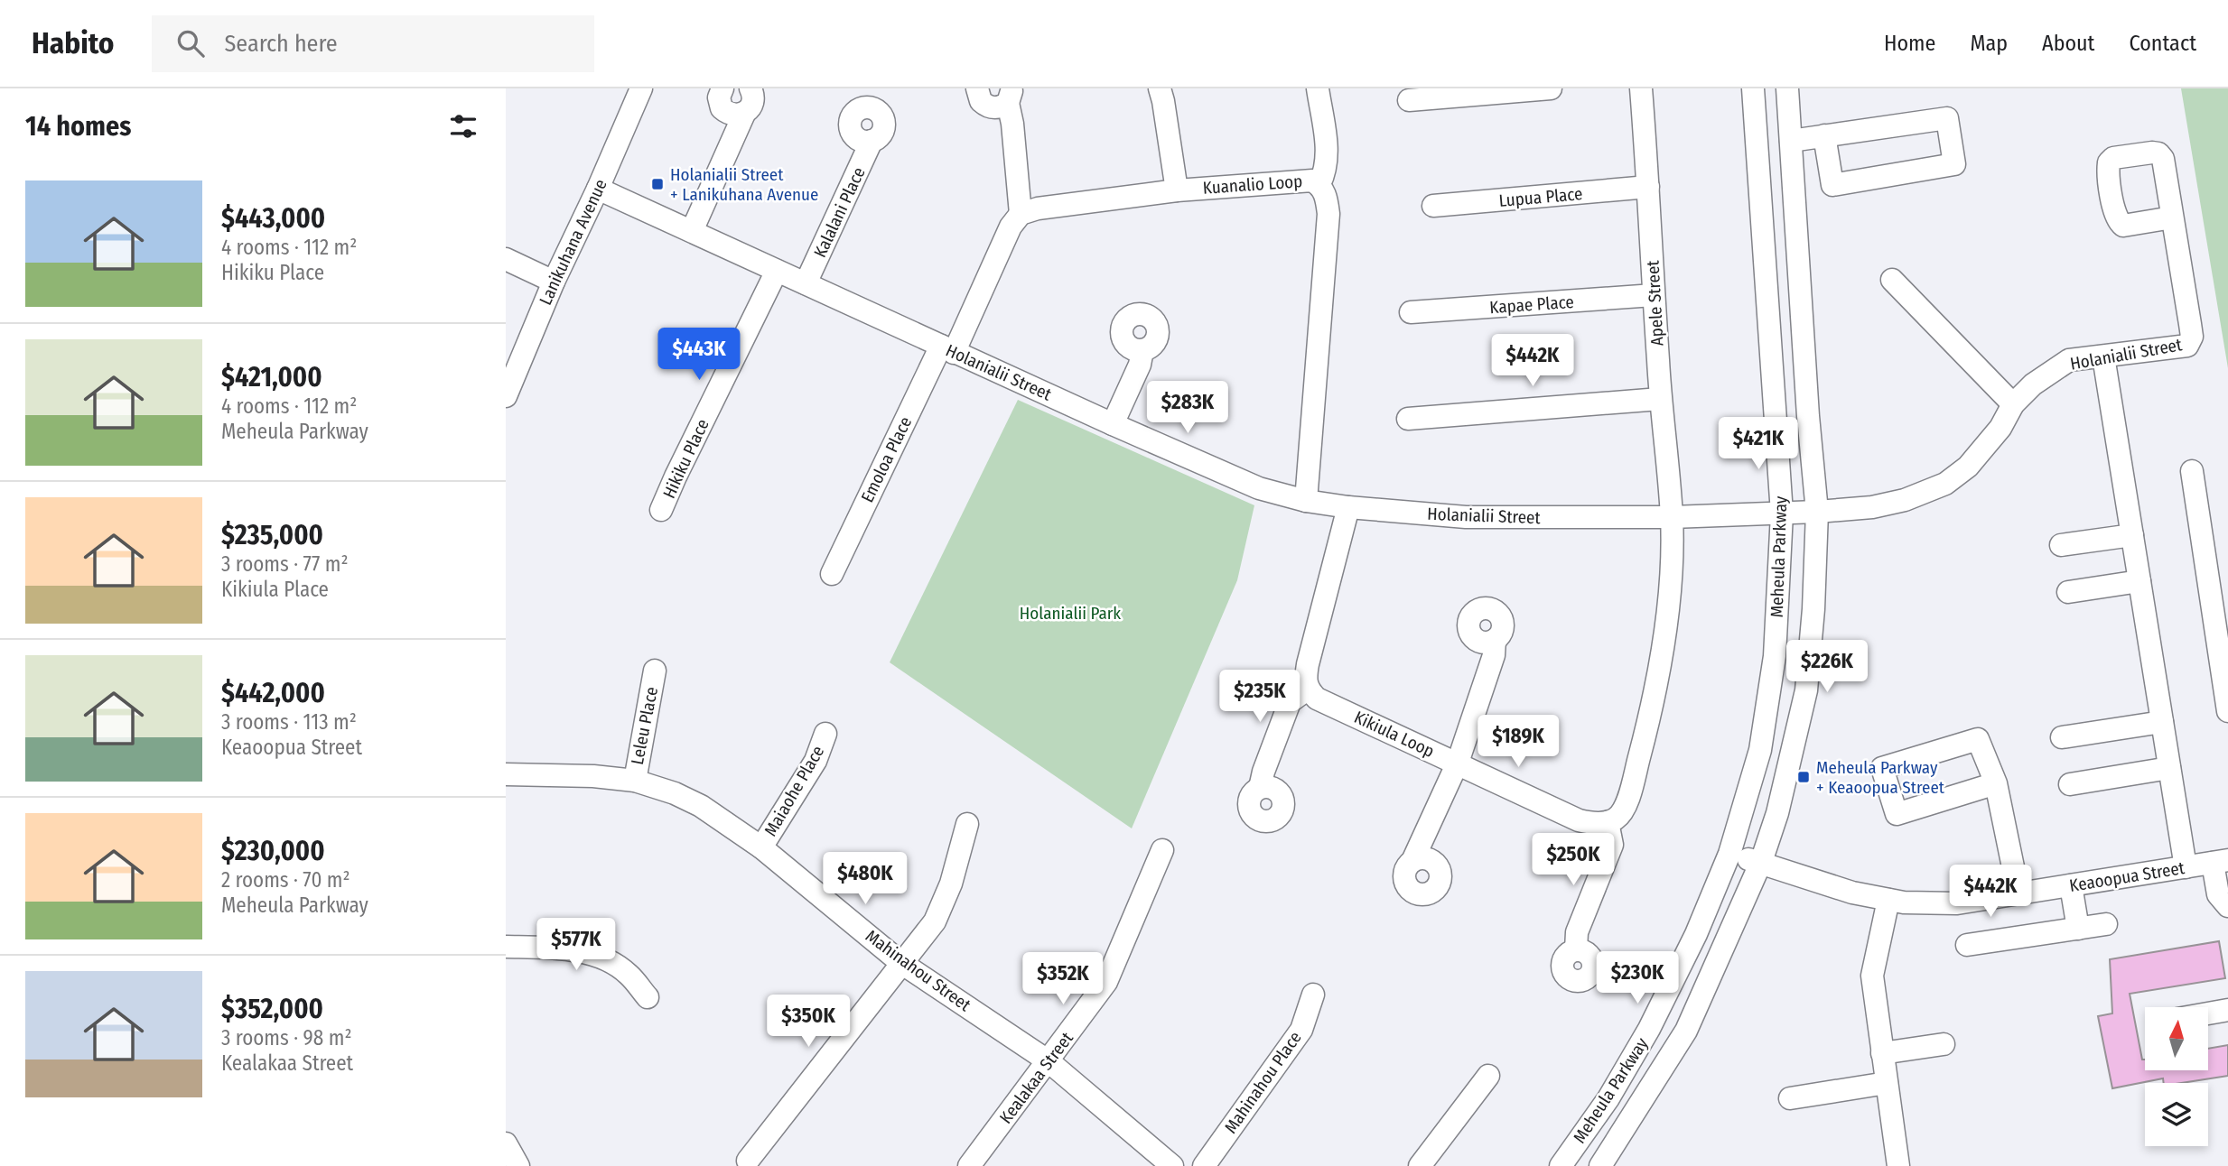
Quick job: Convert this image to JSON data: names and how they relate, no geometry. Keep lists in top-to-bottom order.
{
  "streets": {
    "street": [
      "Kuanalio Loop",
      "Lupua Place",
      "Kalalani Place",
      "Lanikuhana Avenue",
      "Apele Street",
      "Kapae Place",
      "Holanialii Street",
      "Hikiku Place",
      "Emoloa Place",
      "Meheula Parkway",
      "Leleu Place",
      "Kikiula Loop",
      "Maiaohe Place",
      "Keaoopua Street",
      "Mahinahou Street",
      "Kealakaa Street",
      "Mahinahou Place"
    ]
  },
  "crossings": [
    ["Kuanalio Loop", "Holanialii Street"],
    ["Lupua Place", "Apele Street"],
    ["Kalalani Place", "Holanialii Street"],
    ["Lanikuhana Avenue", "Holanialii Street"],
    ["Apele Street", "Kapae Place"],
    ["Apele Street", "Holanialii Street"],
    ["Holanialii Street", "Hikiku Place"],
    ["Holanialii Street", "Emoloa Place"],
    ["Holanialii Street", "Meheula Parkway"],
    ["Meheula Parkway", "Keaoopua Street"],
    ["Leleu Place", "Mahinahou Street"],
    ["Maiaohe Place", "Mahinahou Street"],
    ["Mahinahou Street", "Kealakaa Street"]
  ],
  "parks": ["Holanialii Park"],
  "places": {
    "transit": ["Holanialii Street + Lanikuhana Avenue", "Meheula Parkway + Keaoopua Street"]
  },
  "north": "top",
  "page": {
    "header": "Habito",
    "search": "Search here",
    "nav": [
      "Home",
      "Map",
      "About",
      "Contact"
    ],
    "heading": "14 homes",
    "list": [
      {
        "name": "$443,000",
        "note": "4 rooms · 112 m² · Hikiku Place"
      },
      {
        "name": "$421,000",
        "note": "4 rooms · 112 m² · Meheula Parkway"
      },
      {
        "name": "$235,000",
        "note": "3 rooms · 77 m² · Kikiula Place"
      },
      {
        "name": "$442,000",
        "note": "3 rooms · 113 m² · Keaoopua Street"
      },
      {
        "name": "$230,000",
        "note": "2 rooms · 70 m² · Meheula Parkway"
      },
      {
        "name": "$352,000",
        "note": "3 rooms · 98 m² · Kealakaa Street"
      }
    ],
    "price": [
      "$443K",
      "$442K",
      "$283K",
      "$421K",
      "$226K",
      "$235K",
      "$189K",
      "$250K",
      "$480K",
      "$442K",
      "$577K",
      "$230K",
      "$352K",
      "$350K"
    ]
  }
}
